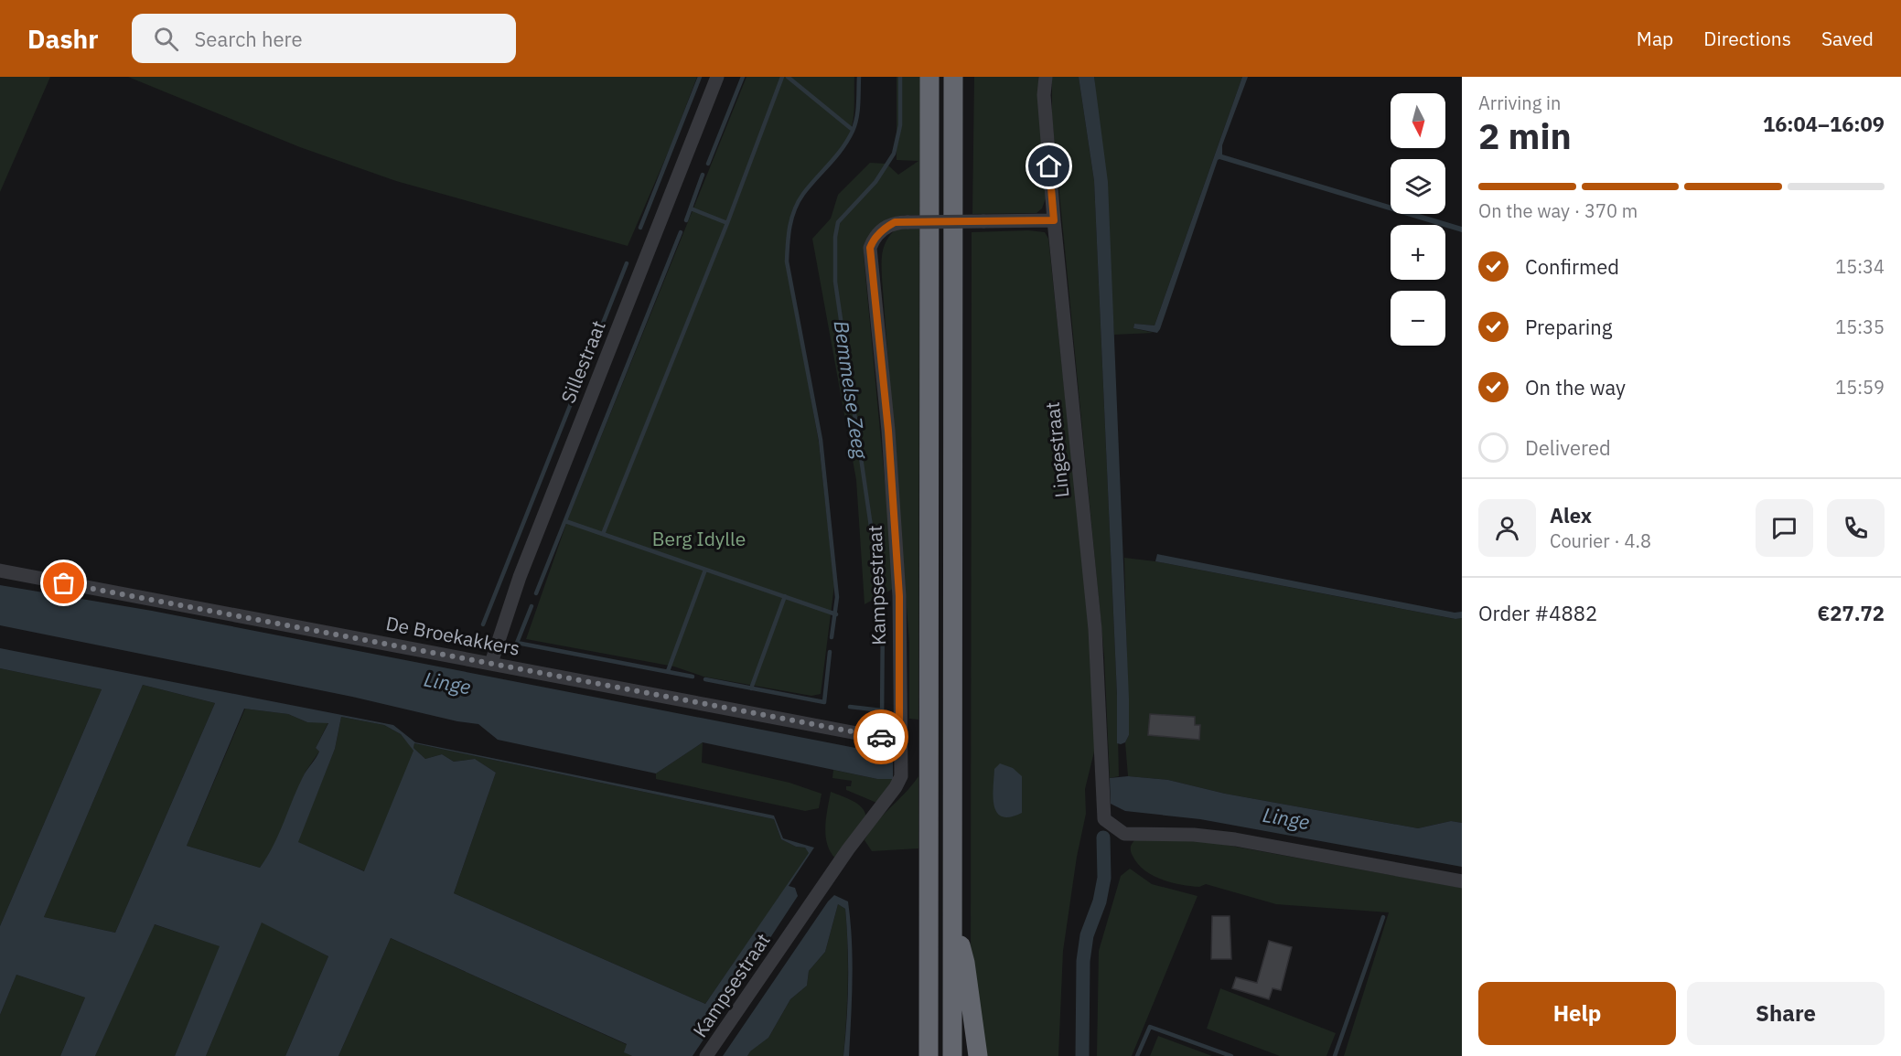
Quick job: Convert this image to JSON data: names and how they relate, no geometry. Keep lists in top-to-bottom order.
{
  "streets": {
    "street": [
      "Sillestraat",
      "Lingestraat",
      "Kampsestraat",
      "De Broekakkers"
    ]
  },
  "crossings": [
    ["Sillestraat", "De Broekakkers"],
    ["Lingestraat", "Kampsestraat"],
    ["Kampsestraat", "De Broekakkers"]
  ],
  "water": ["Bemmelse Zeeg", "Linge"],
  "parks": ["Berg Idylle"],
  "north": "bottom",
  "page": {
    "header": "Dashr",
    "search": "Search here",
    "nav": ["Map", "Directions", "Saved"],
    "heading": ["2 min", "Arriving in", "16:04–16:09"],
    "panel": [
      "Alex",
      "Courier · 4.8",
      "Order #4882",
      "€27.72"
    ],
    "map_buttons": ["+", "−"],
    "bar": "On the way · 370 m",
    "list": [
      ["Confirmed", "15:34"],
      ["Preparing", "15:35"],
      ["On the way", "15:59"],
      "Delivered"
    ],
    "buttons": ["Help", "Share"]
  }
}
